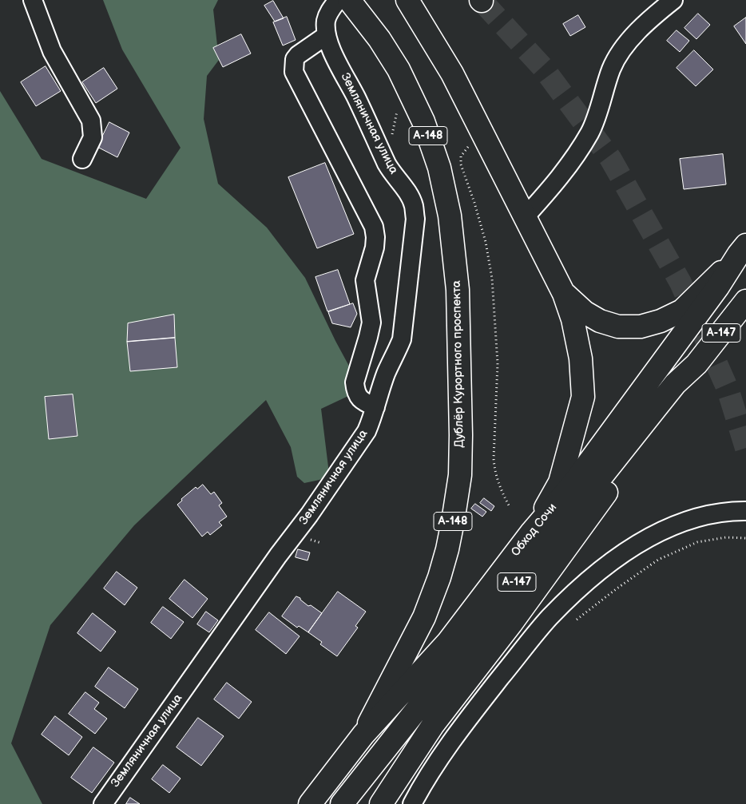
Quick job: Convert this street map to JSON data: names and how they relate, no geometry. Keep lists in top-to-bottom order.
{
  "streets": {
    "main road": [
      "А-148",
      "А-147",
      "Дублёр Курортного проспекта",
      "Обход Сочи"
    ],
    "street": ["Земляничная улица"]
  },
  "crossings": [
    ["А-147", "Обход Сочи"],
    ["Дублёр Курортного проспекта", "Обход Сочи"]
  ]
}
